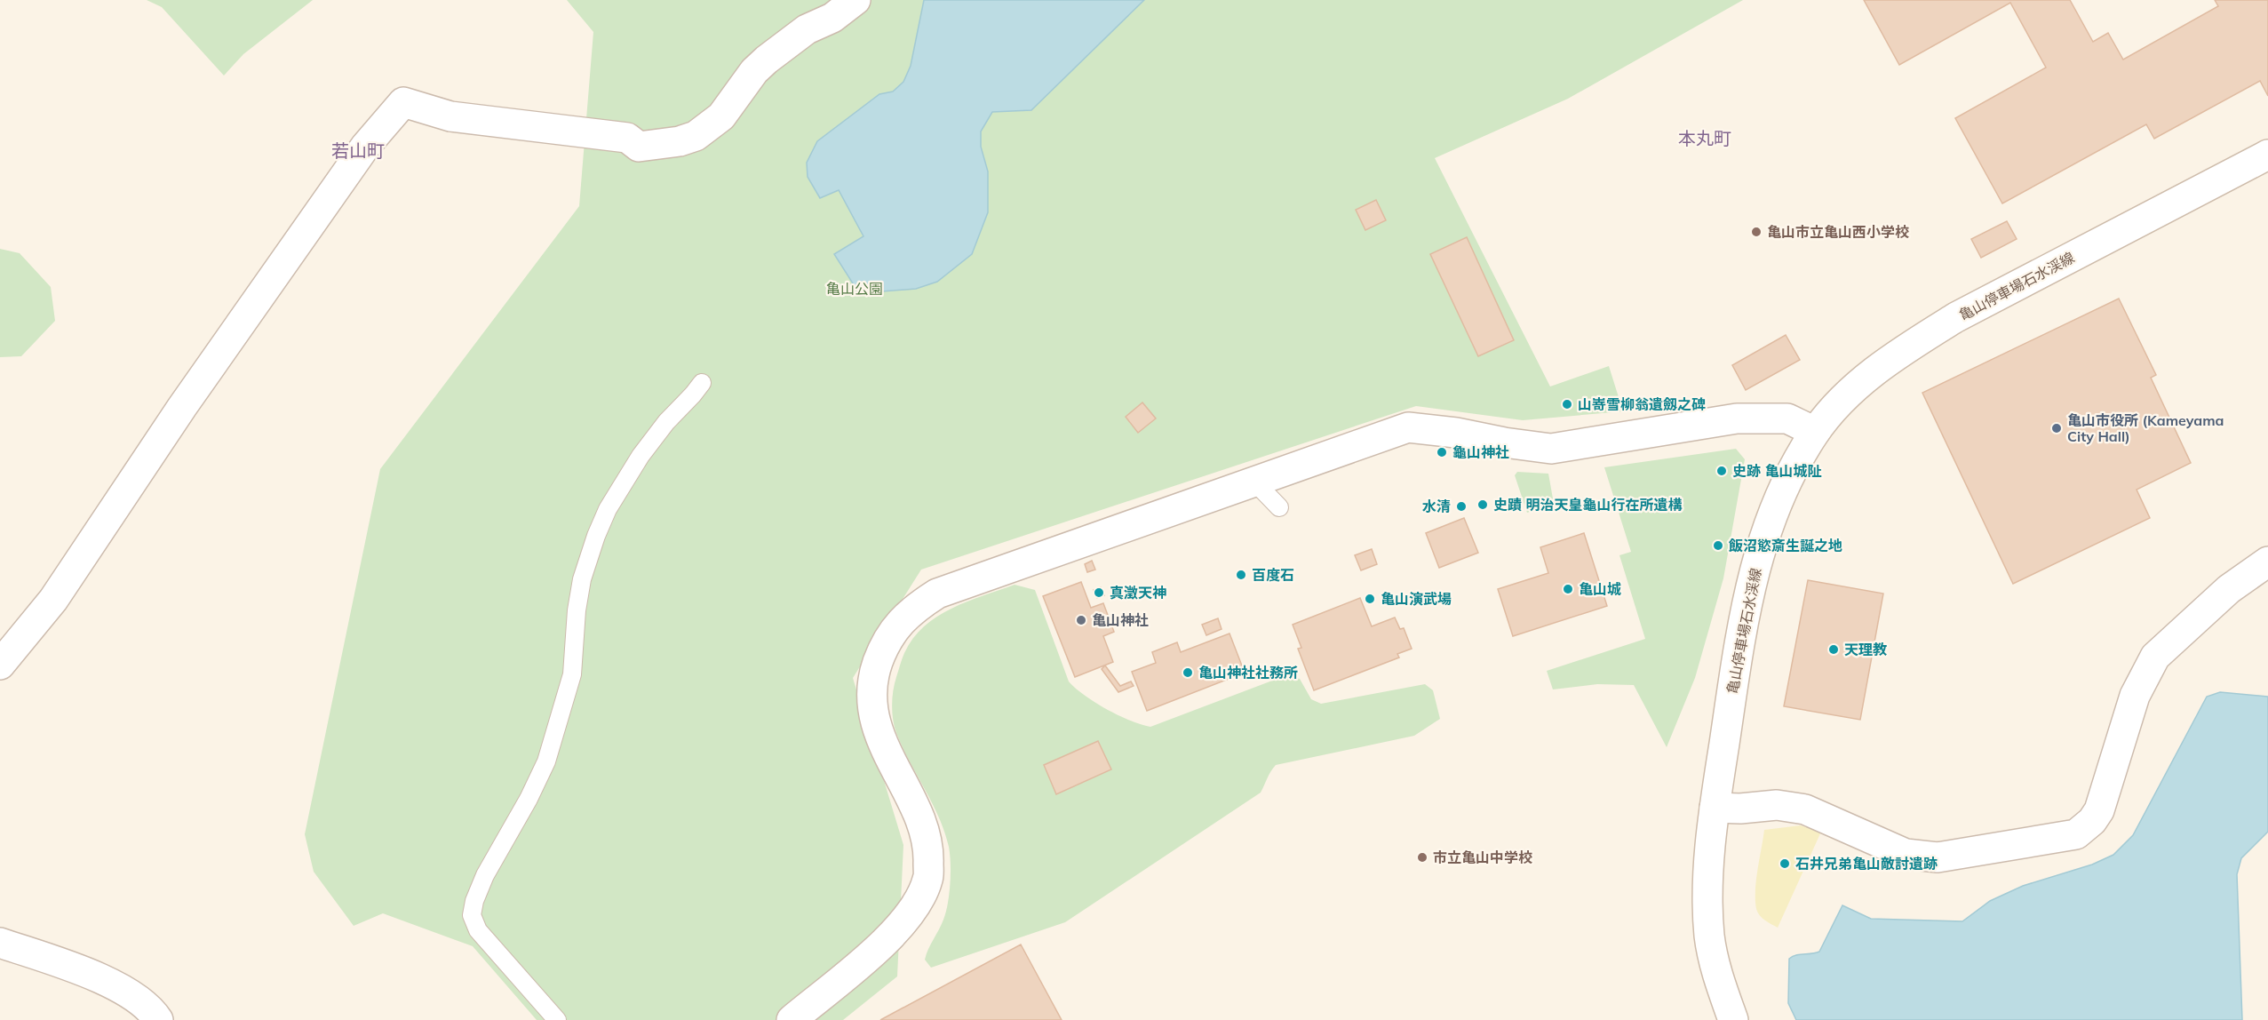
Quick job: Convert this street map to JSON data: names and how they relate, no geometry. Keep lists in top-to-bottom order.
{
  "streets": {
    "street": ["亀山停車場石水渓線"]
  },
  "districts": ["本丸町", "若山町"],
  "parks": ["亀山公園"],
  "places": [
    "亀山市立亀山西小学校",
    "山嵜雪柳翁遺劔之碑",
    "亀山市役所 (Kameyama City Hall)",
    "龜山神社",
    "史跡 亀山城阯",
    "史蹟 明治天皇龜山行在所遺構",
    "水清",
    "飯沼慾斎生誕之地",
    "百度石",
    "亀山城",
    "真澂天神",
    "亀山演武場",
    "亀山神社",
    "天理教",
    "亀山神社社務所",
    "市立亀山中学校",
    "石井兄弟亀山敵討遺跡"
  ]
}
